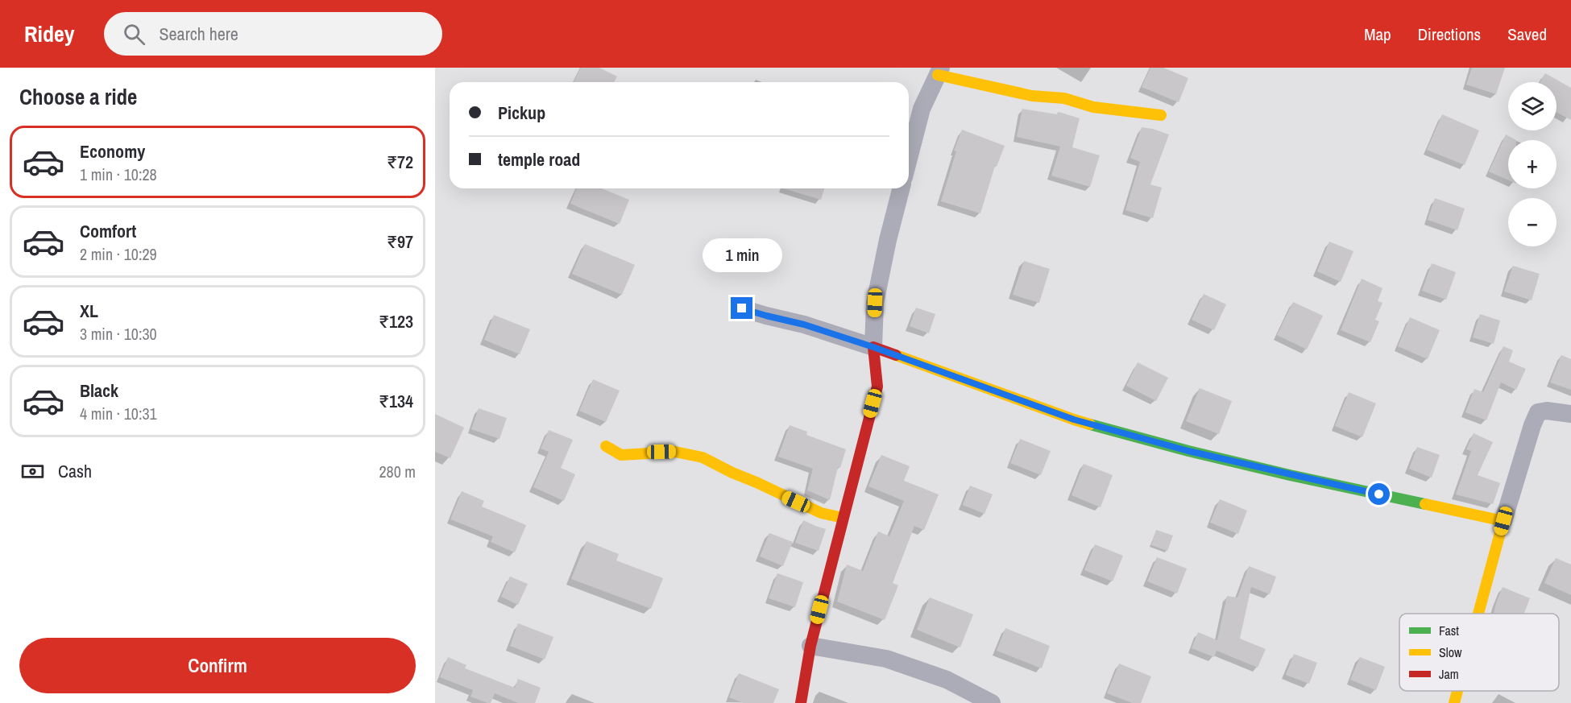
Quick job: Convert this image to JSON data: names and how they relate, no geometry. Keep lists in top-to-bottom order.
{
  "legend": ["Fast", "Slow", "Jam"],
  "page": {
    "header": "Ridey",
    "search": "Search here",
    "nav": ["Map", "Directions", "Saved"],
    "heading": "Choose a ride",
    "map_buttons": ["+", "−"],
    "banner": ["Pickup", "temple road"],
    "list": [
      {
        "name": "Economy",
        "note": "1 min · 10:28",
        "value": "₹72"
      },
      {
        "name": "Comfort",
        "note": "2 min · 10:29",
        "value": "₹97"
      },
      {
        "name": "XL",
        "note": "3 min · 10:30",
        "value": "₹123"
      },
      {
        "name": "Black",
        "note": "4 min · 10:31",
        "value": "₹134"
      }
    ],
    "bubble": "1 min",
    "pay": ["Cash", "280 m"],
    "buttons": "Confirm"
  }
}
